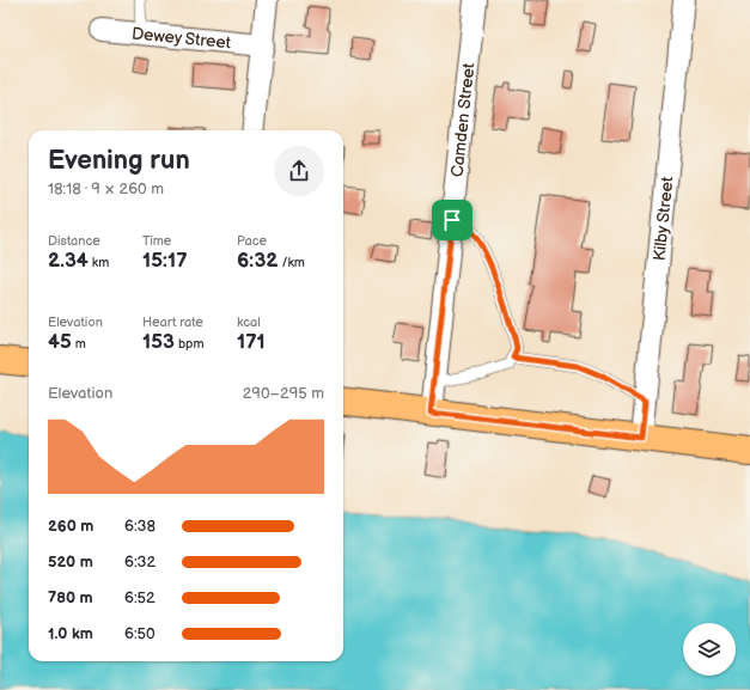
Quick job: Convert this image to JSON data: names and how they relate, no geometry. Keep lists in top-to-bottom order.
{
  "streets": {
    "street": ["Dewey Street", "Camden Street", "Kilby Street"]
  },
  "page": {
    "heading": ["Evening run", "18:18 · 9 × 260 m"],
    "stats": [
      ["Distance", "2.34 km"],
      ["Time", "15:17"],
      ["Pace", "6:32 /km"],
      ["Elevation", "45 m"],
      ["Heart rate", "153 bpm"],
      ["kcal", "171"]
    ],
    "chart": ["Elevation", "290–295 m"],
    "list": [
      {
        "name": "260 m",
        "note": "6:38"
      },
      {
        "name": "520 m",
        "note": "6:32"
      },
      {
        "name": "780 m",
        "note": "6:52"
      },
      {
        "name": "1.0 km",
        "note": "6:50"
      }
    ]
  }
}
